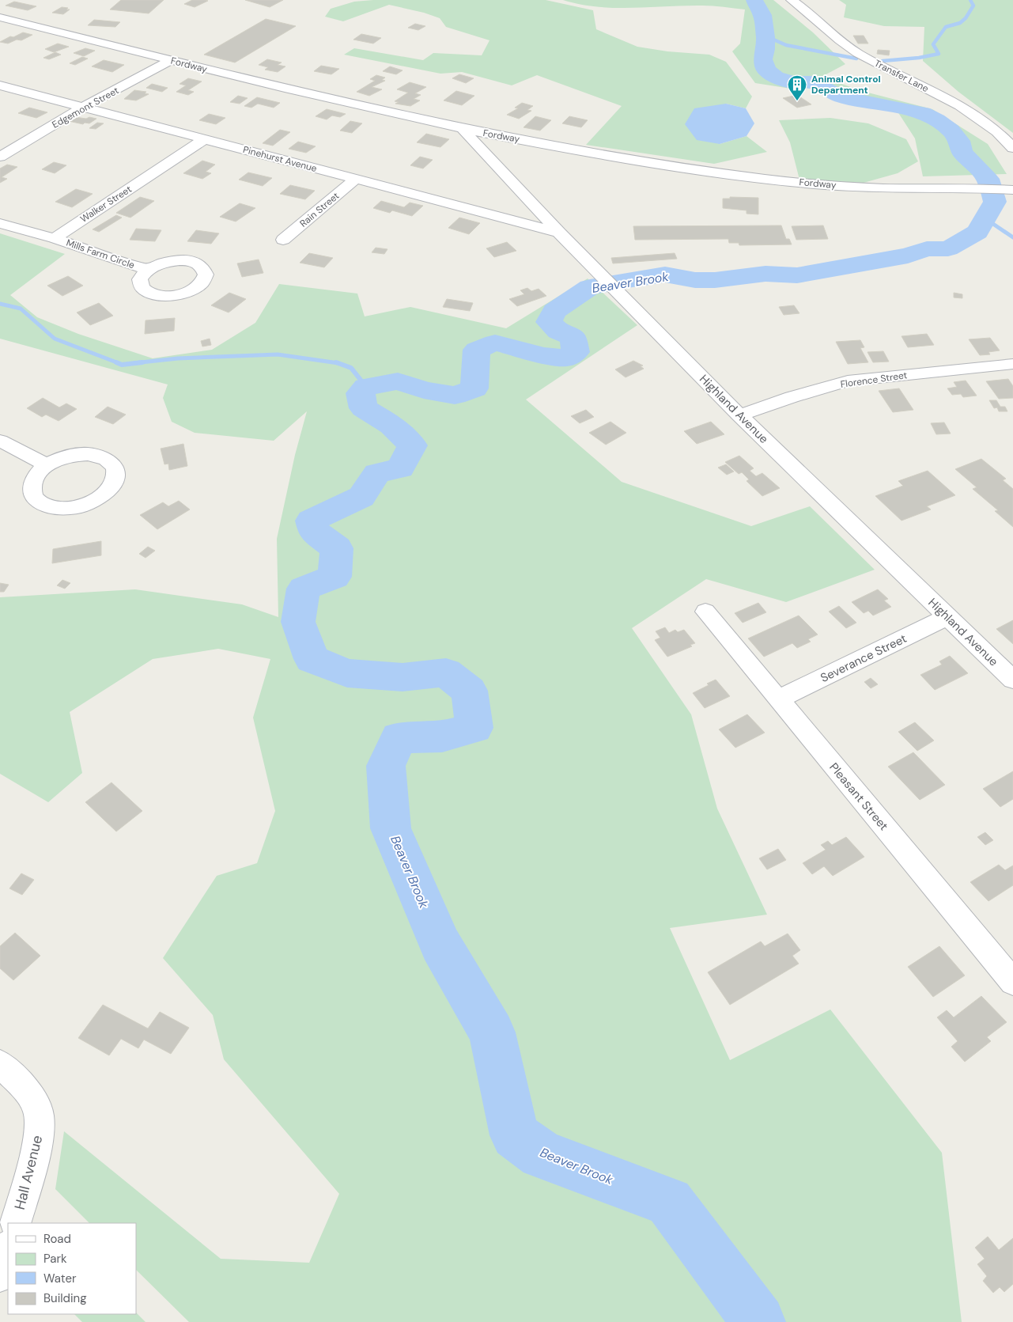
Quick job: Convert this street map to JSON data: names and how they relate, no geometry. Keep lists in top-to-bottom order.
{
  "streets": {
    "street": [
      "Fordway",
      "Transfer Lane",
      "Edgemont Street",
      "Pinehurst Avenue",
      "Walker Street",
      "Rain Street",
      "Mills Farm Circle",
      "Florence Street",
      "Highland Avenue",
      "Severance Street",
      "Pleasant Street",
      "Hall Avenue"
    ]
  },
  "crossings": [
    ["Fordway", "Edgemont Street"],
    ["Fordway", "Highland Avenue"],
    ["Edgemont Street", "Pinehurst Avenue"],
    ["Pinehurst Avenue", "Walker Street"],
    ["Pinehurst Avenue", "Rain Street"],
    ["Pinehurst Avenue", "Highland Avenue"],
    ["Walker Street", "Mills Farm Circle"],
    ["Florence Street", "Highland Avenue"],
    ["Highland Avenue", "Severance Street"],
    ["Severance Street", "Pleasant Street"]
  ],
  "water": ["Beaver Brook"],
  "places": {
    "building": ["Animal Control Department"]
  },
  "legend": [
    "Road",
    "Park",
    "Water",
    "Building"
  ]
}
